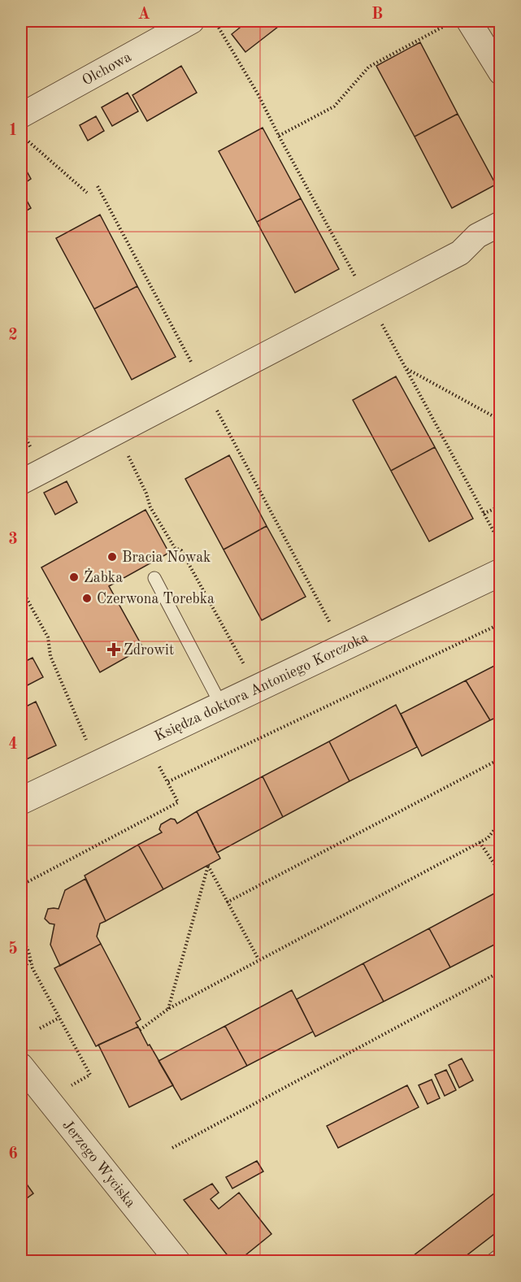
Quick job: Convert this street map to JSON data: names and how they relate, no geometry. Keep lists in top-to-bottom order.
{
  "streets": {
    "street": ["Olchowa", "Księdza doktora Antoniego Korczoka", "Jerzego Wyciska"]
  },
  "places": {
    "other": ["Bracia Nowak", "Żabka", "Czerwona Torebka"],
    "health": ["Zdrowit"]
  },
  "grid": {
    "columns": ["A", "B"],
    "rows": [
      "1",
      "2",
      "3",
      "4",
      "5",
      "6"
    ]
  }
}
